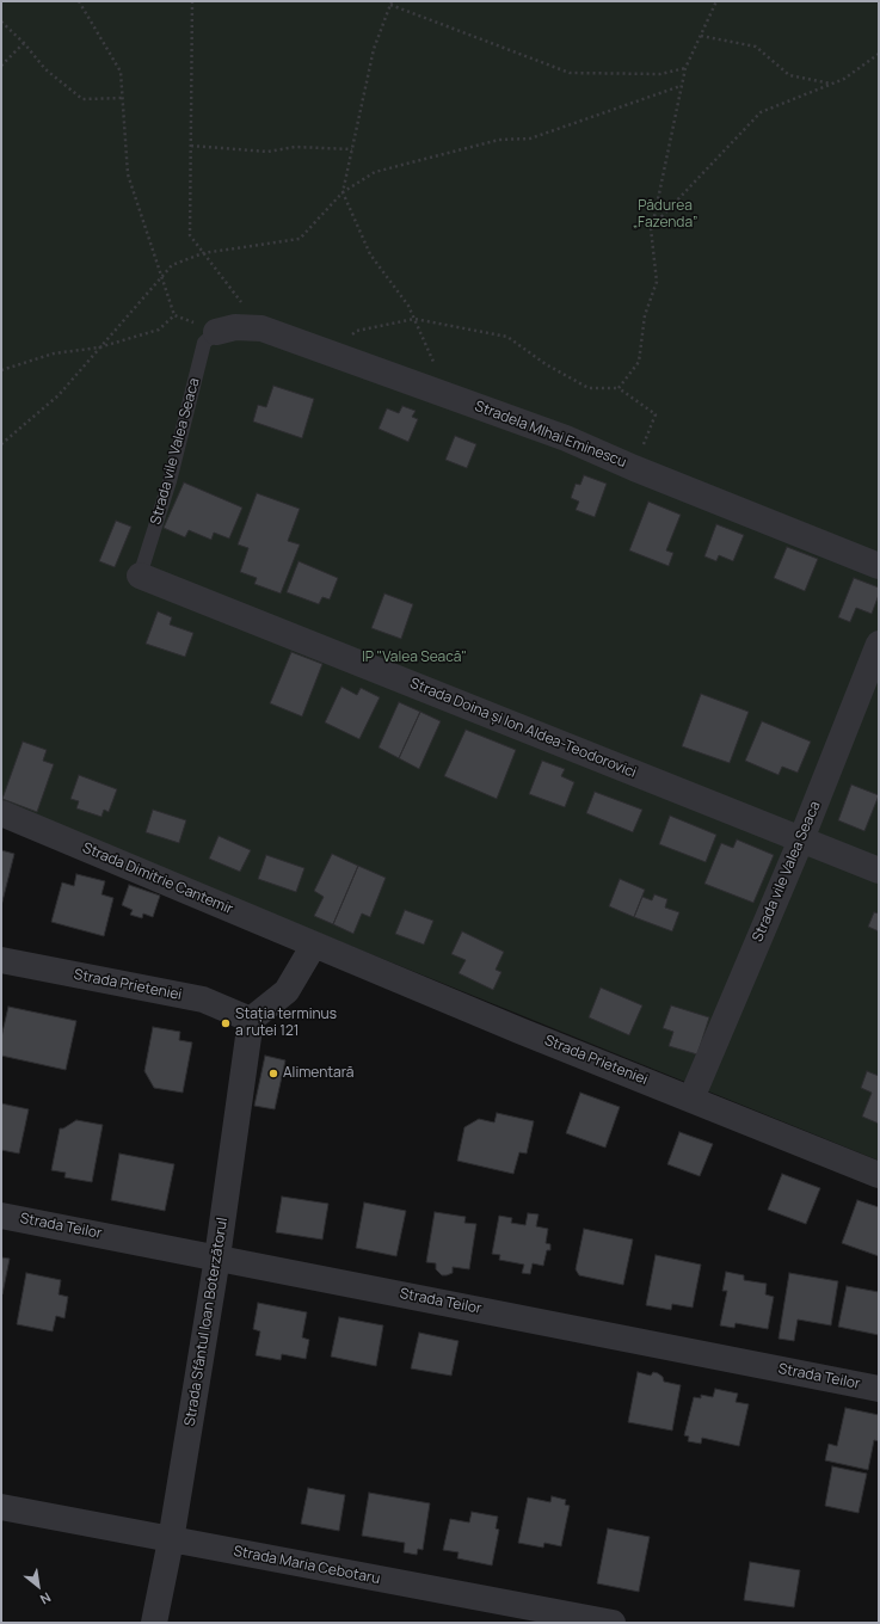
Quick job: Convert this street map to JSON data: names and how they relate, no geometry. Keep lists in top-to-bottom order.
{
  "streets": {
    "street": [
      "Stradela MIhai Eminescu",
      "Strada vile Valea Seaca",
      "Strada Doina și Ion Aldea-Teodorovici",
      "Strada Dimitrie Cantemir",
      "Strada Prieteniei",
      "Strada Teilor",
      "Strada Sfântul Ioan Boterzătorul",
      "Strada Maria Cebotaru"
    ]
  },
  "crossings": [
    ["Stradela MIhai Eminescu", "Strada vile Valea Seaca"],
    ["Strada vile Valea Seaca", "Strada Doina și Ion Aldea-Teodorovici"],
    ["Strada vile Valea Seaca", "Strada Prieteniei"],
    ["Strada Dimitrie Cantemir", "Strada Prieteniei"],
    ["Strada Prieteniei", "Strada Sfântul Ioan Boterzătorul"],
    ["Strada Teilor", "Strada Sfântul Ioan Boterzătorul"],
    ["Strada Sfântul Ioan Boterzătorul", "Strada Maria Cebotaru"]
  ],
  "parks": ["Pădurea „Fazenda”", "IP \"Valea Seacă\""],
  "places": ["Stația terminus a rutei 121", "Alimentară"],
  "north": "bottom right"
}
